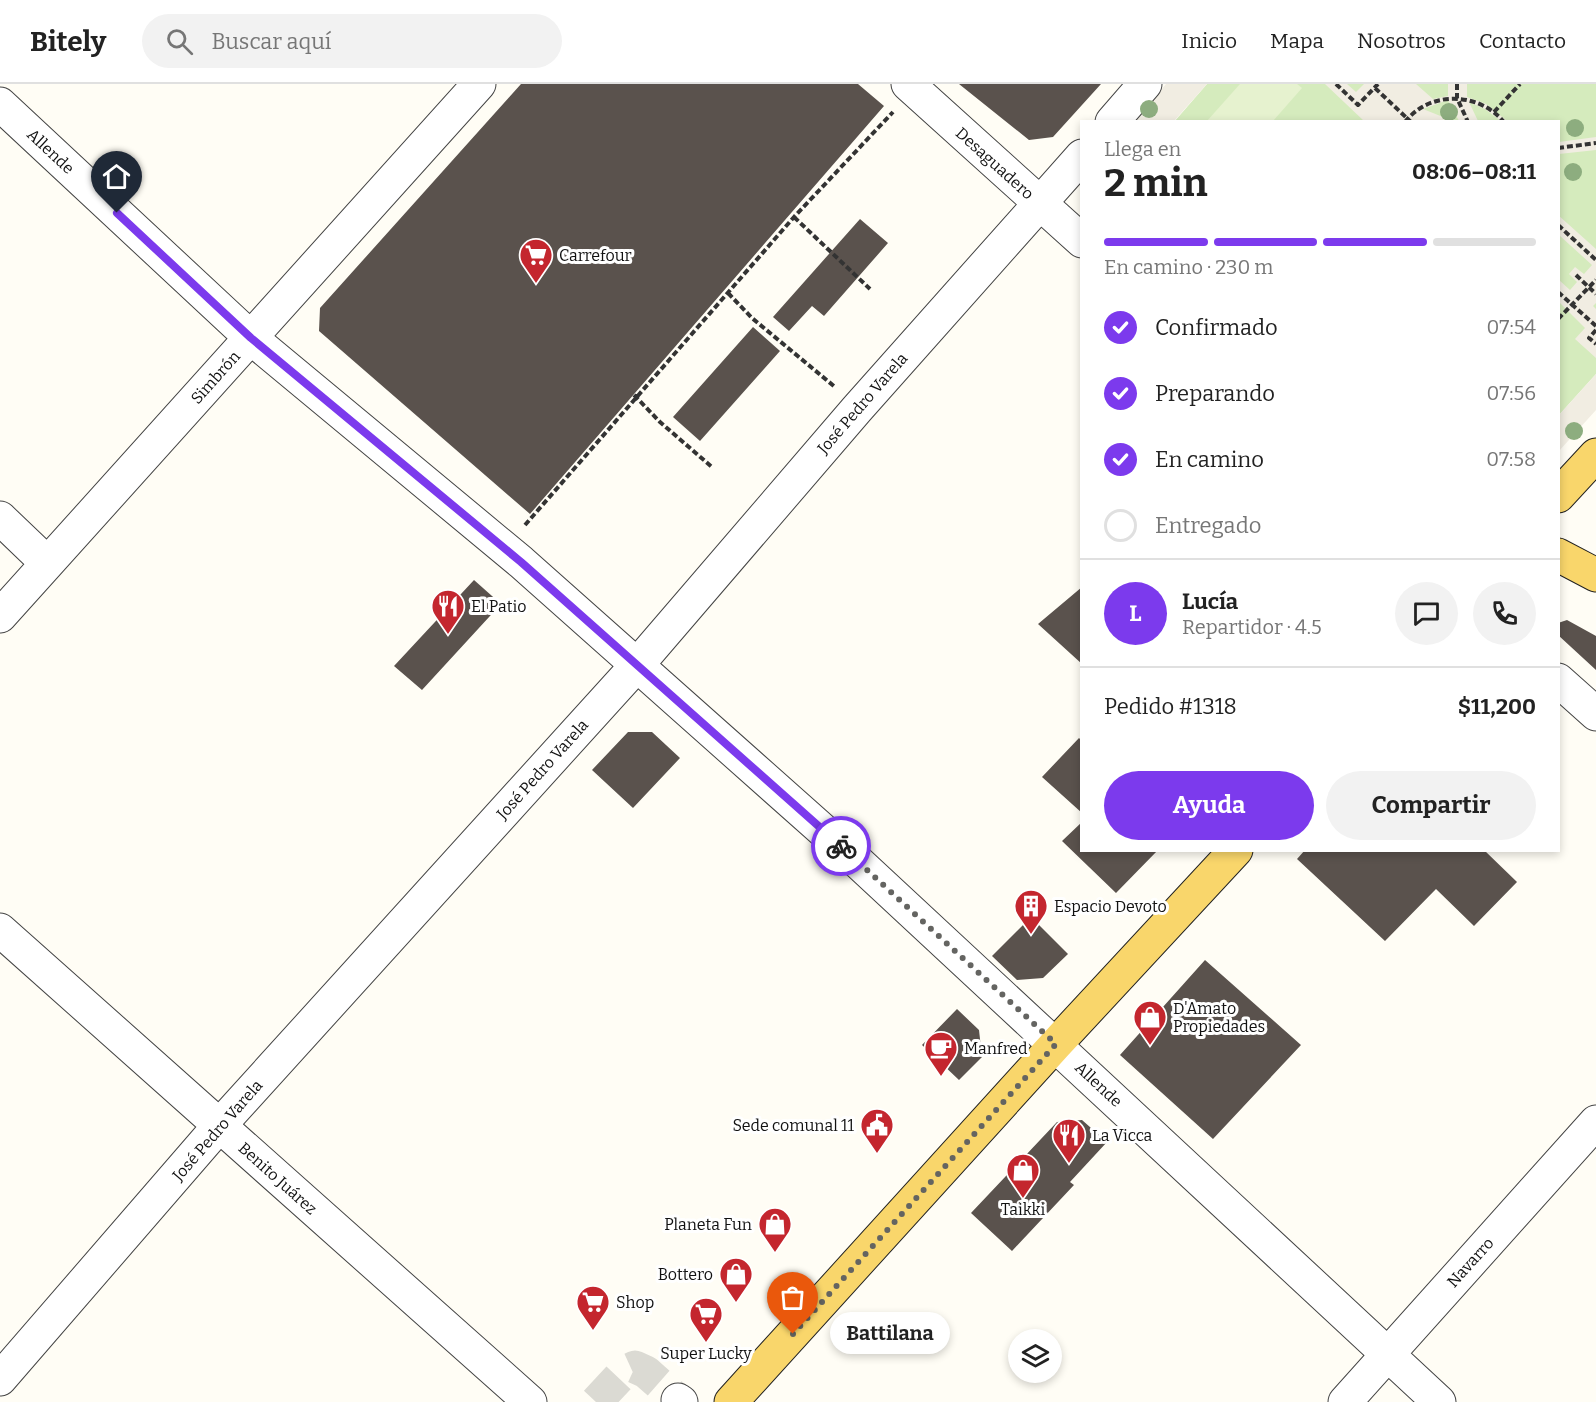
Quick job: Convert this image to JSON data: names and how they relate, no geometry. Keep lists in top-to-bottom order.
{
  "streets": {
    "street": [
      "Allende",
      "Desaguadero",
      "Simbrón",
      "José Pedro Varela",
      "Benito Juárez",
      "Navarro"
    ]
  },
  "crossings": [
    ["Allende", "Simbrón"],
    ["Allende", "José Pedro Varela"],
    ["Allende", "Navarro"],
    ["Desaguadero", "José Pedro Varela"],
    ["José Pedro Varela", "Benito Juárez"]
  ],
  "places": {
    "supermarket": ["Carrefour", "Shop", "Super Lucky"],
    "restaurant": ["El Patio", "La Vicca"],
    "building": ["Espacio Devoto"],
    "shop": [
      "D'Amato Propiedades",
      "Taikki",
      "Planeta Fun",
      "Bottero"
    ],
    "cafe": ["Manfred"],
    "public building": ["Sede comunal 11"],
    "other": ["Battilana"]
  },
  "page": {
    "header": "Bitely",
    "search": "Buscar aquí",
    "nav": [
      "Inicio",
      "Mapa",
      "Nosotros",
      "Contacto"
    ],
    "heading": ["2 min", "Llega en", "08:06–08:11"],
    "panel": [
      "Lucía",
      "Repartidor · 4.5",
      "Pedido #1318",
      "$11,200"
    ],
    "bar": "En camino · 230 m",
    "list": [
      ["Confirmado", "07:54"],
      ["Preparando", "07:56"],
      ["En camino", "07:58"],
      "Entregado"
    ],
    "round": "L",
    "buttons": ["Ayuda", "Compartir"],
    "bubble": "Battilana"
  }
}
